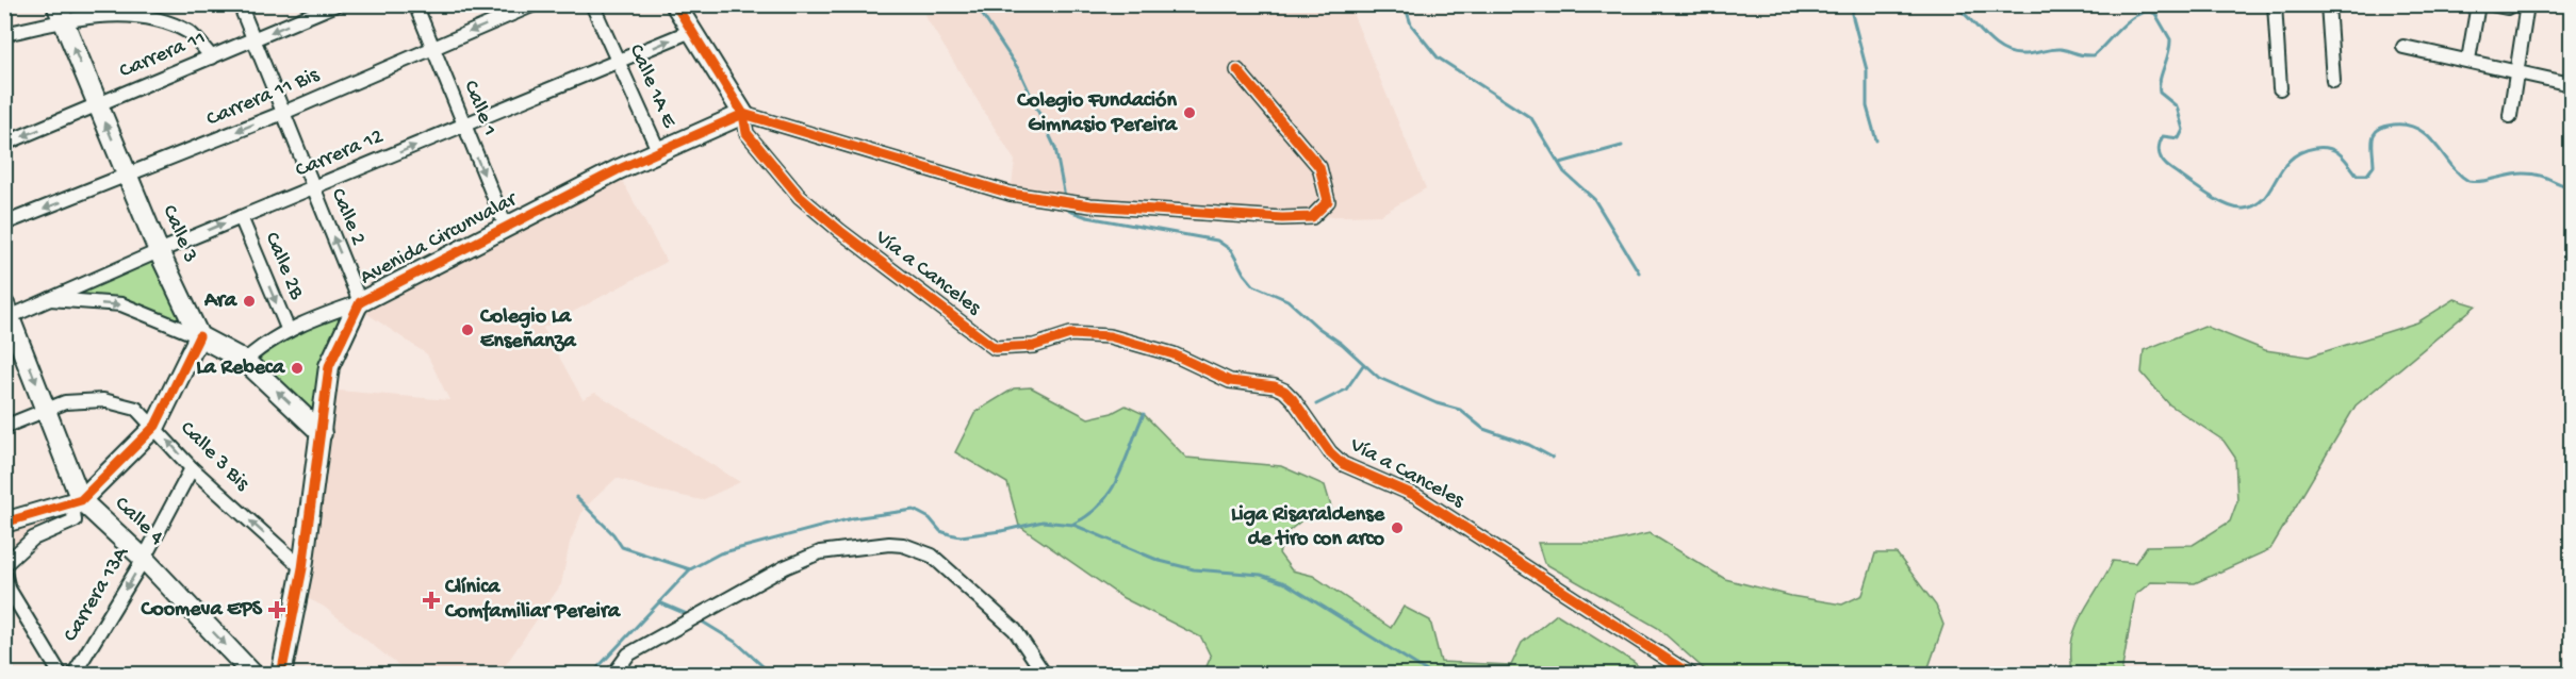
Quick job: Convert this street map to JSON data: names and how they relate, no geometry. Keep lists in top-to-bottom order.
{
  "streets": {
    "street": [
      "Carrera 11",
      "Calle 1A E",
      "Carrera 11 Bis",
      "Calle 1",
      "Carrera 12",
      "Calle 2",
      "Calle 3",
      "Avenida Circunvalar",
      "Calle 2B",
      "Vía a Canceles",
      "Calle 3 Bis",
      "Calle 4",
      "Carrera 13A"
    ]
  },
  "crossings": [
    ["Carrera 11", "Calle 2"],
    ["Carrera 11", "Calle 3"],
    ["Calle 1A E", "Carrera 12"],
    ["Calle 1A E", "Avenida Circunvalar"],
    ["Carrera 11 Bis", "Calle 1"],
    ["Carrera 11 Bis", "Calle 2"],
    ["Carrera 11 Bis", "Calle 3"],
    ["Calle 1", "Carrera 12"],
    ["Calle 1", "Avenida Circunvalar"],
    ["Carrera 12", "Calle 2"],
    ["Carrera 12", "Calle 3"],
    ["Carrera 12", "Calle 2B"],
    ["Carrera 12", "Calle 4"],
    ["Calle 2", "Avenida Circunvalar"],
    ["Avenida Circunvalar", "Vía a Canceles"],
    ["Avenida Circunvalar", "Calle 3 Bis"],
    ["Calle 3 Bis", "Calle 4"],
    ["Calle 3 Bis", "Carrera 13A"],
    ["Calle 4", "Carrera 13A"]
  ],
  "one_way": [
    "Carrera 11 Bis",
    "Calle 1",
    "Carrera 12",
    "Calle 2",
    "Calle 3",
    "Calle 2B",
    "Calle 4",
    "Carrera 13A"
  ],
  "places": {
    "other": [
      "Colegio Fundación Gimnasio Pereira",
      "Ara",
      "Colegio La Enseñanza",
      "La Rebeca",
      "Liga Risaraldense de tiro con arco"
    ],
    "health": ["Clínica Comfamiliar Pereira", "Coomeva EPS"]
  }
}
